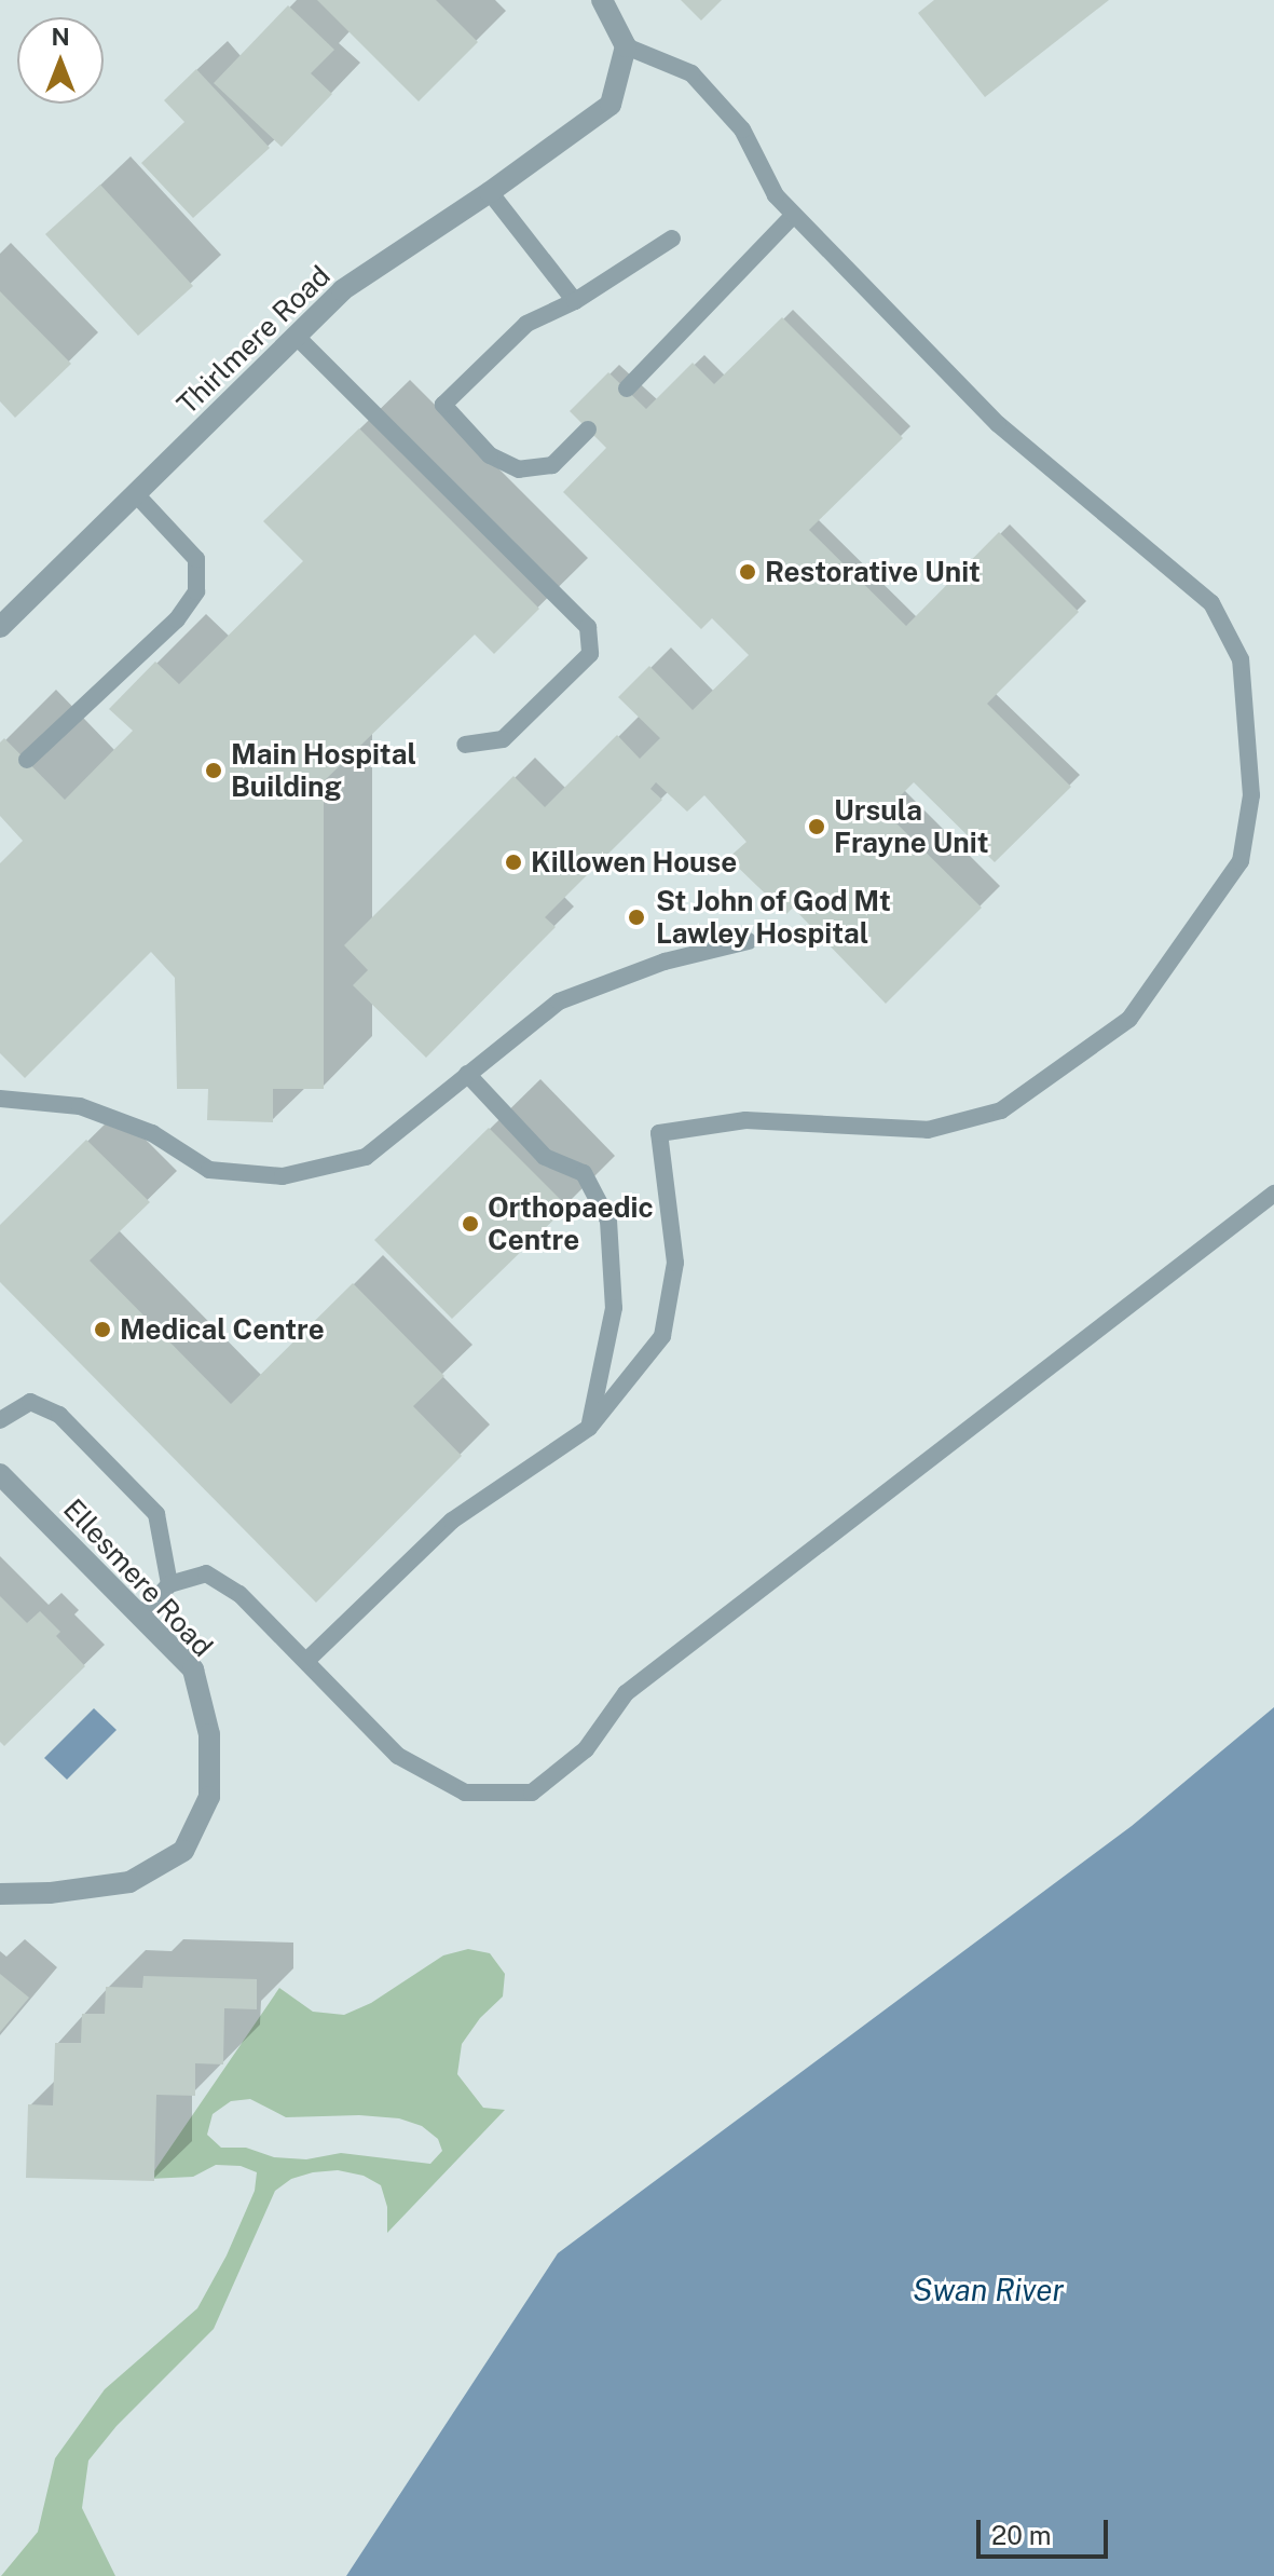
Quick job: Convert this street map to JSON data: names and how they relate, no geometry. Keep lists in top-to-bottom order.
{
  "streets": {
    "street": ["Thirlmere Road", "Ellesmere Road"]
  },
  "water": ["Swan River"],
  "places": [
    "Restorative Unit",
    "Main Hospital Building",
    "Ursula Frayne Unit",
    "Killowen House",
    "St John of God Mt Lawley Hospital",
    "Orthopaedic Centre",
    "Medical Centre"
  ],
  "scale_bar": "20 m",
  "north": "top"
}
